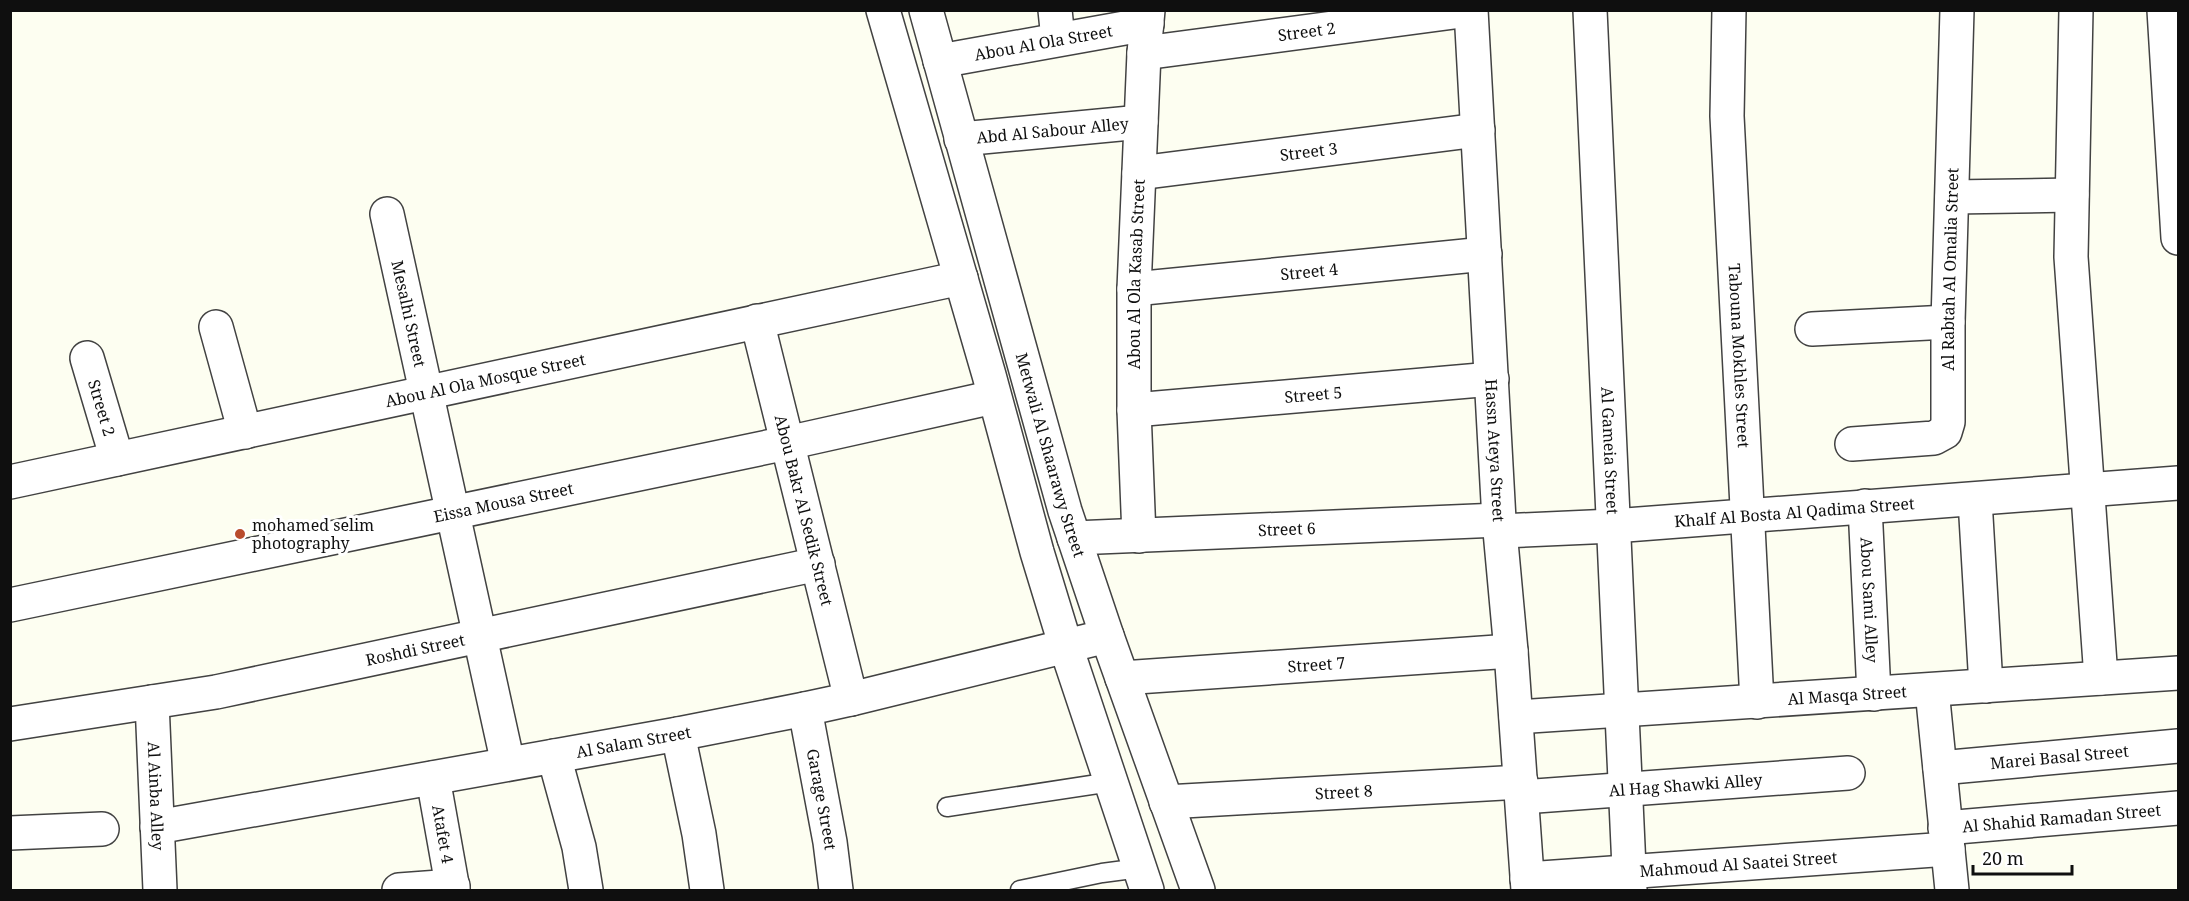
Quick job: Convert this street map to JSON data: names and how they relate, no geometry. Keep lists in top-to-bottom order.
{
  "streets": {
    "street": [
      "Street 2",
      "Abou Al Ola Street",
      "Abd Al Sabour Alley",
      "Street 3",
      "Al Rabtah Al Omalia Street",
      "Street 4",
      "Abou Al Ola Kasab Street",
      "Mesalhi Street",
      "Tabouna Mokhles Street",
      "Abou Al Ola Mosque Street",
      "Street 5",
      "Hassn Ateya Street",
      "Al Gameia Street",
      "Metwali Al Shaarawy Street",
      "Eissa Mousa Street",
      "Abou Bakr Al Sedik Street",
      "Khalf Al Bosta Al Qadima Street",
      "Street 6",
      "Abou Sami Alley",
      "Roshdi Street",
      "Street 7",
      "Al Masqa Street",
      "Al Salam Street",
      "Marei Basal Street",
      "Al Hag Shawki Alley",
      "Street 8",
      "Al Ainba Alley",
      "Garage Street",
      "Al Shahid Ramadan Street",
      "Atafet 4",
      "Mahmoud Al Saatei Street"
    ]
  },
  "crossings": [
    ["Street 2", "Abou Al Ola Street"],
    ["Street 2", "Abou Al Ola Kasab Street"],
    ["Street 2", "Abou Al Ola Mosque Street"],
    ["Street 2", "Hassn Ateya Street"],
    ["Abou Al Ola Street", "Abou Al Ola Kasab Street"],
    ["Abou Al Ola Street", "Metwali Al Shaarawy Street"],
    ["Abd Al Sabour Alley", "Abou Al Ola Kasab Street"],
    ["Abd Al Sabour Alley", "Metwali Al Shaarawy Street"],
    ["Street 3", "Abou Al Ola Kasab Street"],
    ["Street 3", "Hassn Ateya Street"],
    ["Street 4", "Abou Al Ola Kasab Street"],
    ["Street 4", "Hassn Ateya Street"],
    ["Abou Al Ola Kasab Street", "Street 5"],
    ["Abou Al Ola Kasab Street", "Street 6"],
    ["Mesalhi Street", "Abou Al Ola Mosque Street"],
    ["Mesalhi Street", "Eissa Mousa Street"],
    ["Mesalhi Street", "Roshdi Street"],
    ["Mesalhi Street", "Al Salam Street"],
    ["Tabouna Mokhles Street", "Khalf Al Bosta Al Qadima Street"],
    ["Tabouna Mokhles Street", "Al Masqa Street"],
    ["Abou Al Ola Mosque Street", "Abou Bakr Al Sedik Street"],
    ["Street 5", "Hassn Ateya Street"],
    ["Hassn Ateya Street", "Khalf Al Bosta Al Qadima Street"],
    ["Hassn Ateya Street", "Street 6"],
    ["Hassn Ateya Street", "Street 7"],
    ["Hassn Ateya Street", "Al Masqa Street"],
    ["Hassn Ateya Street", "Al Hag Shawki Alley"],
    ["Hassn Ateya Street", "Street 8"],
    ["Hassn Ateya Street", "Mahmoud Al Saatei Street"],
    ["Al Gameia Street", "Khalf Al Bosta Al Qadima Street"],
    ["Al Gameia Street", "Al Masqa Street"],
    ["Al Gameia Street", "Al Hag Shawki Alley"],
    ["Al Gameia Street", "Mahmoud Al Saatei Street"],
    ["Metwali Al Shaarawy Street", "Street 6"],
    ["Metwali Al Shaarawy Street", "Street 7"],
    ["Metwali Al Shaarawy Street", "Al Salam Street"],
    ["Metwali Al Shaarawy Street", "Street 8"],
    ["Eissa Mousa Street", "Abou Bakr Al Sedik Street"],
    ["Abou Bakr Al Sedik Street", "Roshdi Street"],
    ["Abou Bakr Al Sedik Street", "Al Salam Street"],
    ["Khalf Al Bosta Al Qadima Street", "Street 6"],
    ["Khalf Al Bosta Al Qadima Street", "Abou Sami Alley"],
    ["Abou Sami Alley", "Al Masqa Street"],
    ["Roshdi Street", "Al Ainba Alley"],
    ["Al Salam Street", "Al Ainba Alley"],
    ["Al Salam Street", "Garage Street"],
    ["Al Salam Street", "Atafet 4"],
    ["Al Hag Shawki Alley", "Street 8"],
    ["Al Shahid Ramadan Street", "Mahmoud Al Saatei Street"]
  ],
  "places": ["mohamed selim photography"],
  "scale_bar": "20 m"
}
